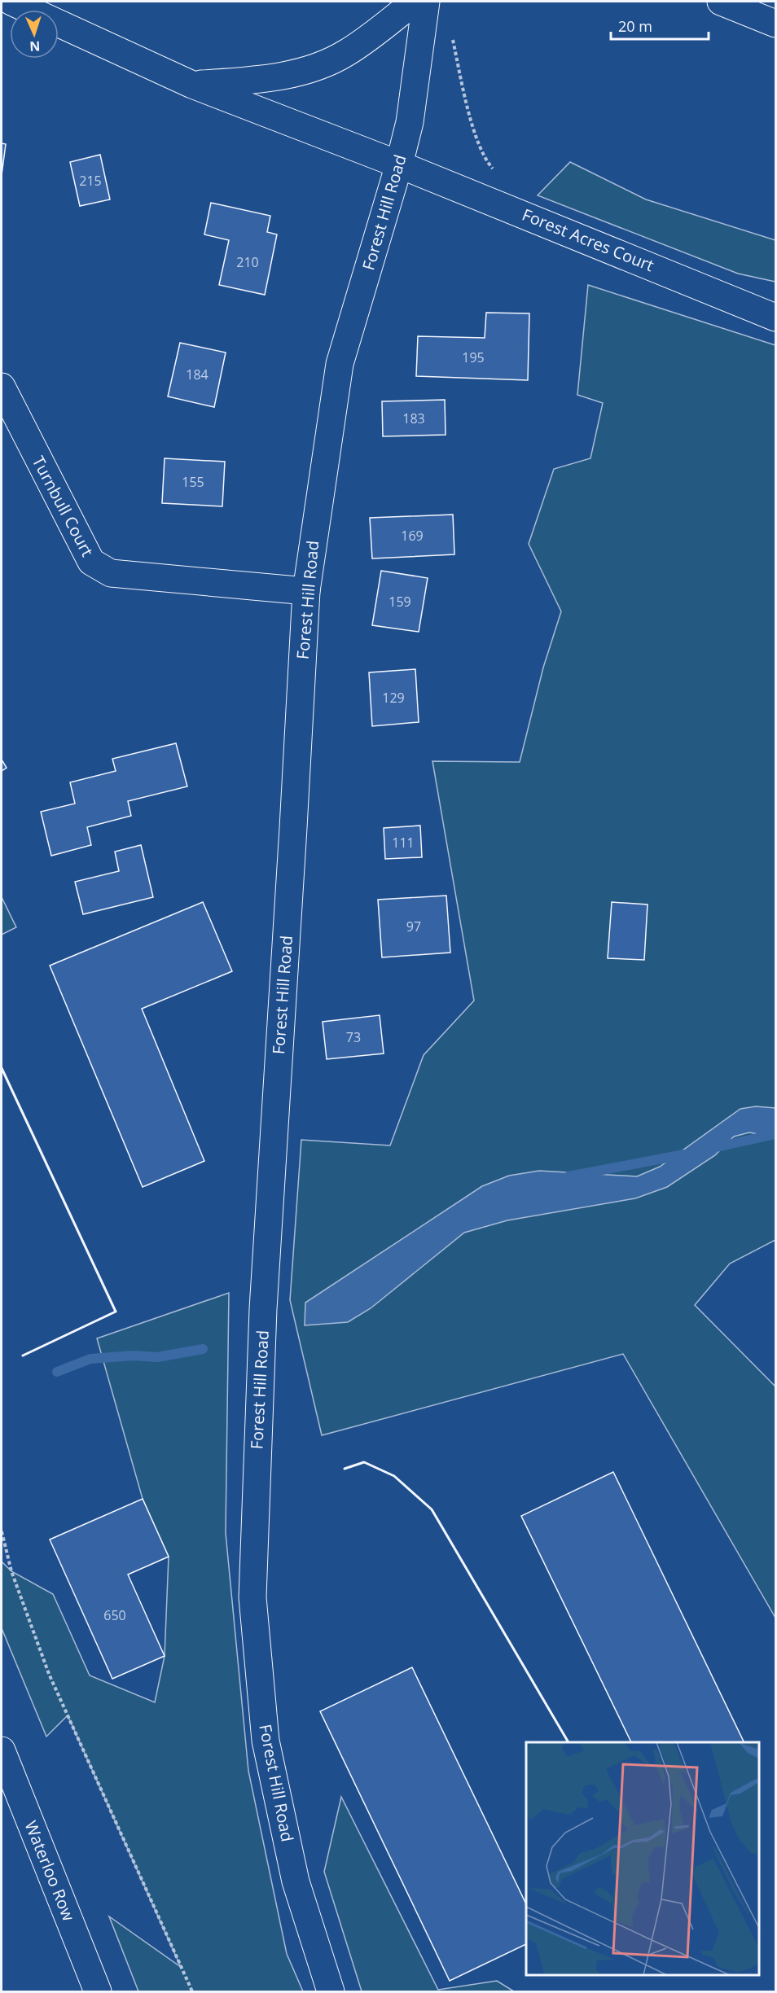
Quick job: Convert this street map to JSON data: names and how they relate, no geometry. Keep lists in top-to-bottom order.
{
  "streets": {
    "main road": [
      "Forest Hill Road",
      "Forest Acres Court",
      "Turnbull Court",
      "Waterloo Row"
    ]
  },
  "crossings": [
    ["Forest Hill Road", "Forest Acres Court"],
    ["Forest Hill Road", "Turnbull Court"]
  ],
  "house_numbers": [
    "215",
    "210",
    "195",
    "184",
    "183",
    "155",
    "169",
    "159",
    "129",
    "111",
    "97",
    "73",
    "650"
  ],
  "scale_bar": "20 m",
  "north": "bottom"
}
